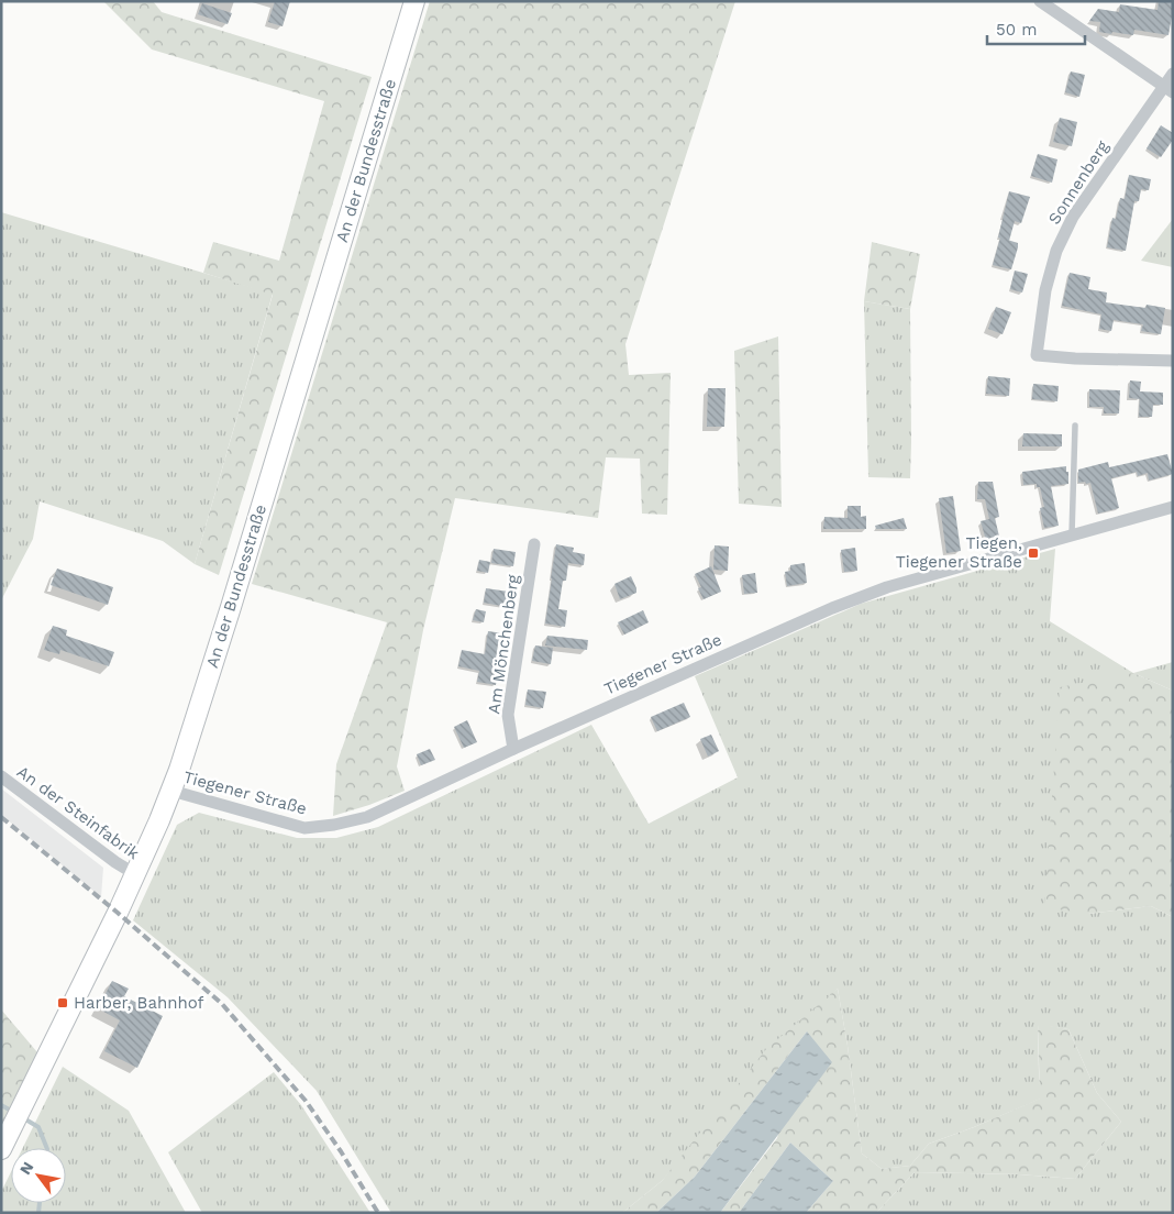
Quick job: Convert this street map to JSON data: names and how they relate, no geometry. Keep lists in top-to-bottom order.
{
  "streets": {
    "main road": ["An der Bundesstraße"],
    "street": [
      "Sonnenberg",
      "Am Mönchenberg",
      "Tiegener Straße",
      "An der Steinfabrik"
    ]
  },
  "crossings": [
    ["An der Bundesstraße", "Tiegener Straße"],
    ["An der Bundesstraße", "An der Steinfabrik"],
    ["Am Mönchenberg", "Tiegener Straße"]
  ],
  "places": {
    "transit": ["Tiegen, Tiegener Straße", "Harber, Bahnhof"]
  },
  "scale_bar": "50 m",
  "north": "top left"
}
